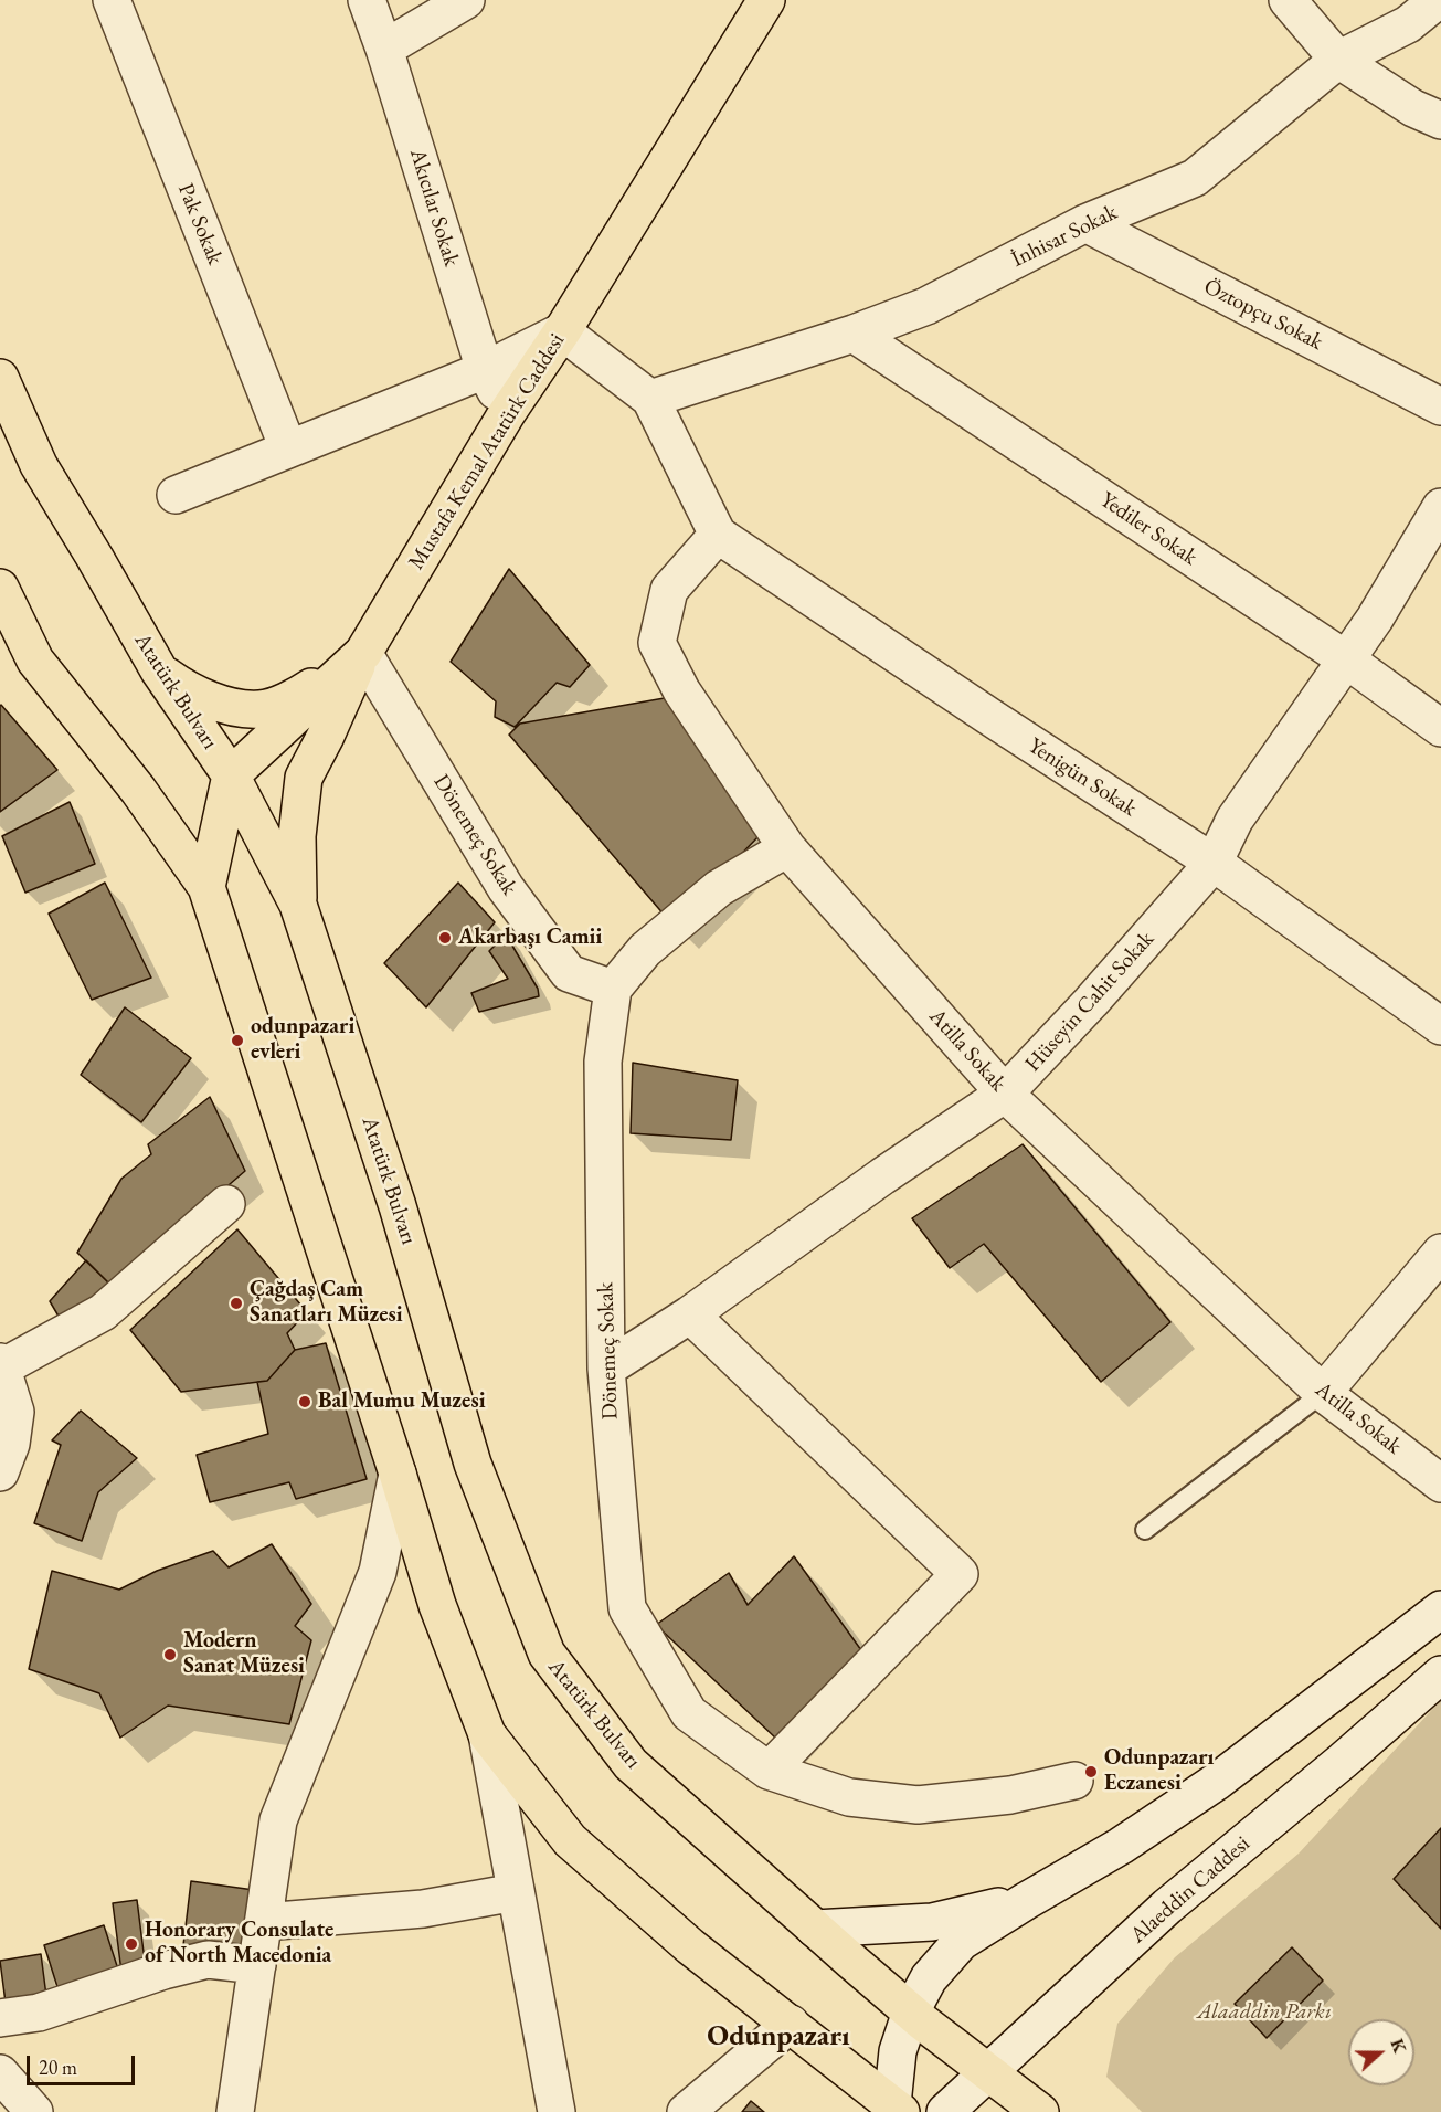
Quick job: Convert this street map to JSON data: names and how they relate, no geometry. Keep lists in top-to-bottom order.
{
  "streets": {
    "main road": ["Mustafa Kemal Atatürk Caddesi", "Atatürk Bulvarı"],
    "street": [
      "Akıcılar Sokak",
      "Pak Sokak",
      "İnhisar Sokak",
      "Öztopçu Sokak",
      "Yediler Sokak",
      "Yenigün Sokak",
      "Dönemeç Sokak",
      "Hüseyin Cahit Sokak",
      "Atilla Sokak",
      "Alaeddin Caddesi"
    ]
  },
  "crossings": [
    ["Akıcılar Sokak", "Mustafa Kemal Atatürk Caddesi"],
    ["İnhisar Sokak", "Öztopçu Sokak"],
    ["İnhisar Sokak", "Yediler Sokak"],
    ["Mustafa Kemal Atatürk Caddesi", "Atatürk Bulvarı"],
    ["Mustafa Kemal Atatürk Caddesi", "Dönemeç Sokak"],
    ["Yediler Sokak", "Hüseyin Cahit Sokak"],
    ["Atatürk Bulvarı", "Alaeddin Caddesi"],
    ["Yenigün Sokak", "Hüseyin Cahit Sokak"],
    ["Yenigün Sokak", "Atilla Sokak"],
    ["Dönemeç Sokak", "Hüseyin Cahit Sokak"],
    ["Hüseyin Cahit Sokak", "Atilla Sokak"]
  ],
  "districts": ["Odunpazarı"],
  "parks": ["Alaaddin Parkı"],
  "places": [
    "Akarbaşı Camii",
    "odunpazari evleri",
    "Çağdaş Cam Sanatları Müzesi",
    "Bal Mumu Muzesi",
    "Modern Sanat Müzesi",
    "Odunpazarı Eczanesi",
    "Honorary Consulate of North Macedonia"
  ],
  "scale_bar": "20 m",
  "north": "right"
}
